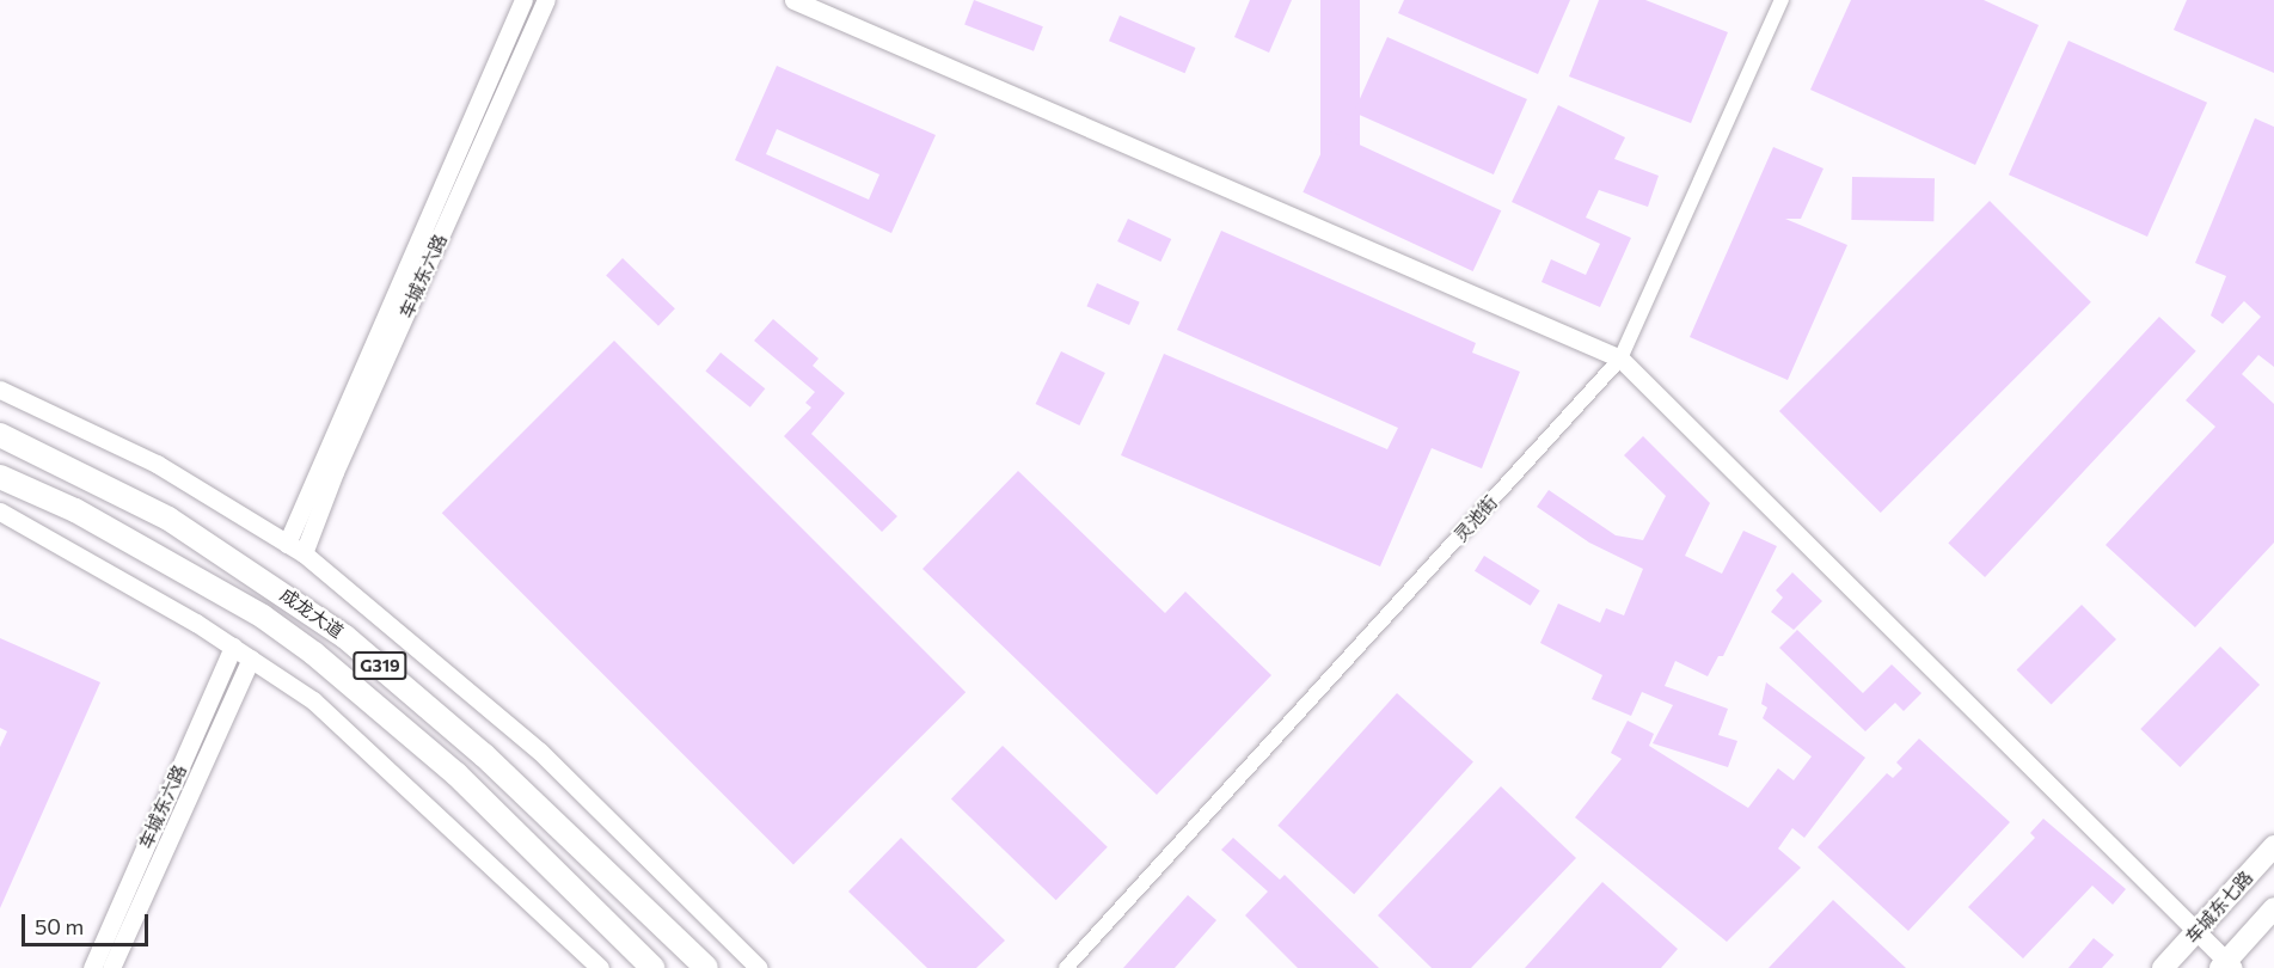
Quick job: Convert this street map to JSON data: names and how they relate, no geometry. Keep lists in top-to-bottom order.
{
  "streets": {
    "highway": ["成龙大道", "G319"],
    "main road": ["车城东七路"],
    "street": ["车城东六路", "灵池街"]
  },
  "scale_bar": "50 m"
}
